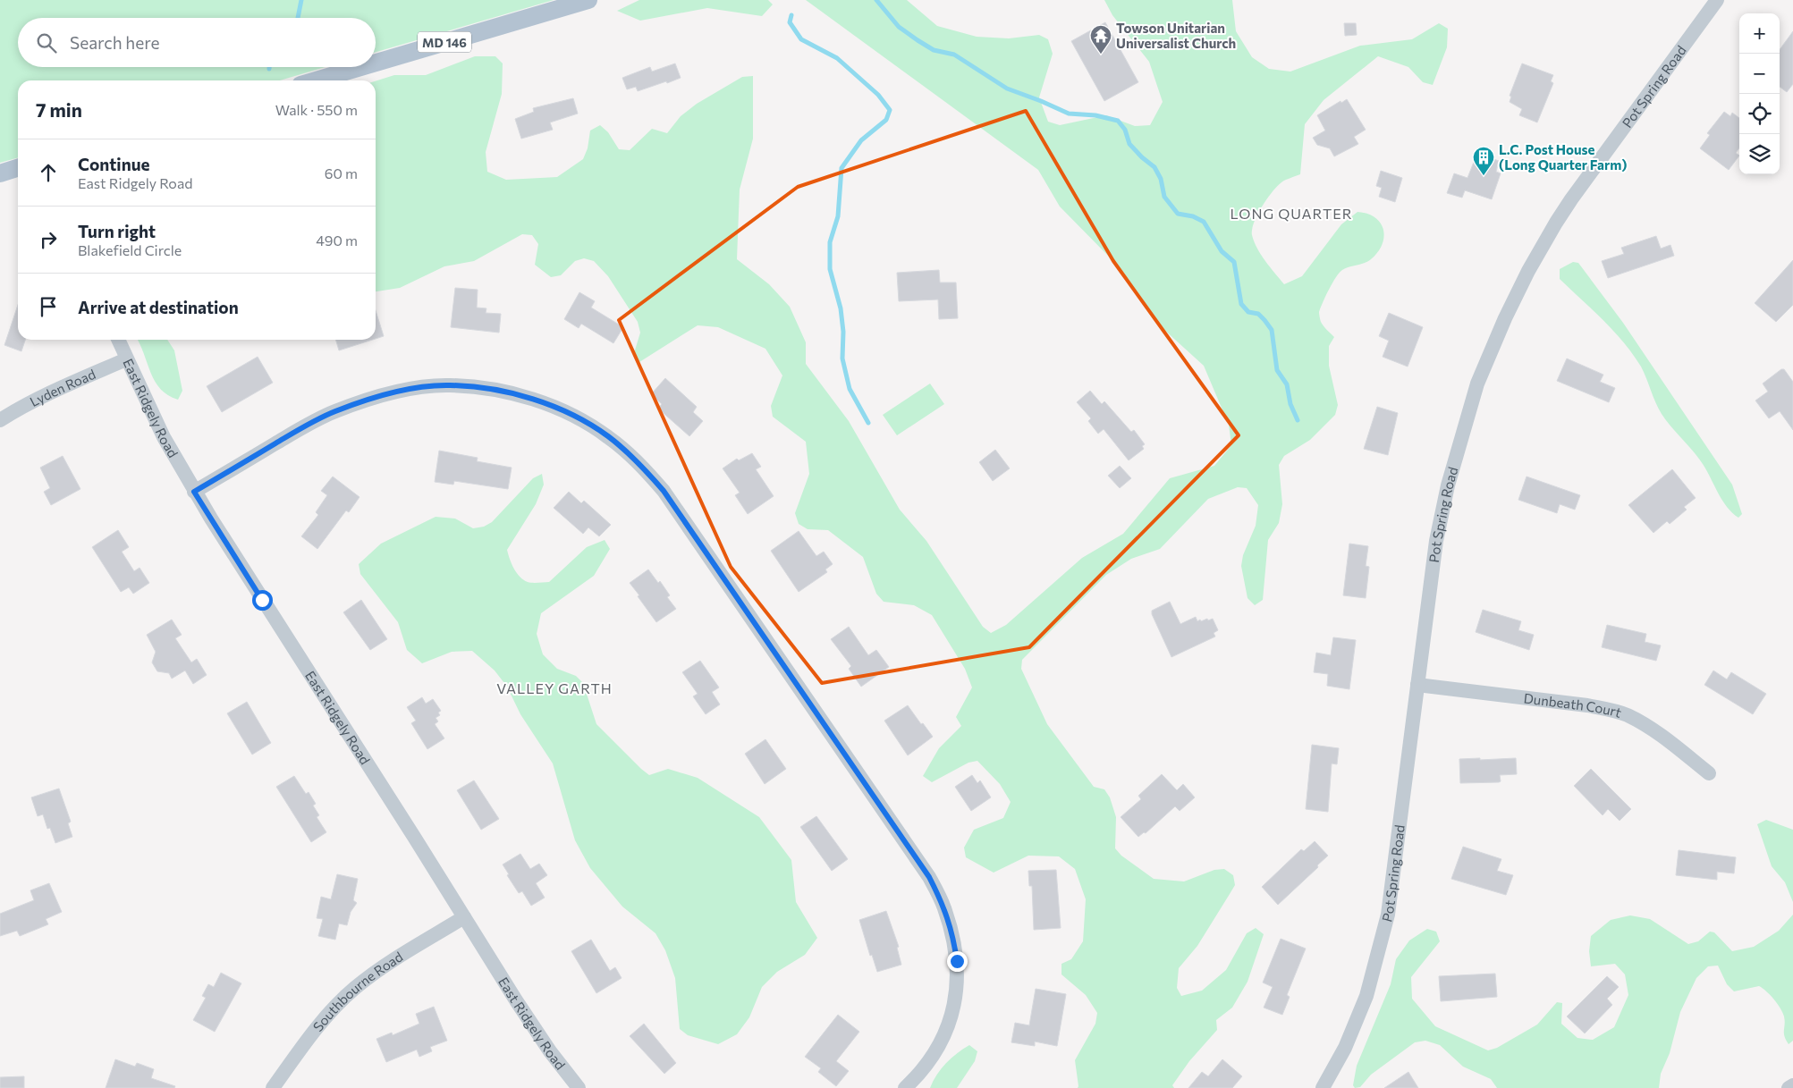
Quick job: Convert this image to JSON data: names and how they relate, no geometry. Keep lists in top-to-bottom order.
{
  "streets": {
    "main road": ["MD 146"],
    "street": [
      "Pot Spring Road",
      "Lyden Road",
      "East Ridgely Road",
      "Dunbeath Court",
      "Southbourne Road"
    ]
  },
  "crossings": [
    ["Pot Spring Road", "Dunbeath Court"],
    ["Lyden Road", "East Ridgely Road"],
    ["East Ridgely Road", "Southbourne Road"]
  ],
  "districts": ["LONG QUARTER", "VALLEY GARTH"],
  "places": {
    "temple": ["Towson Unitarian Universalist Church"],
    "building": ["L.C. Post House (Long Quarter Farm)"]
  },
  "page": {
    "map_buttons": ["+", "−"],
    "search": "Search here",
    "heading": ["7 min", "Walk · 550 m"],
    "list": [
      ["Continue", "East Ridgely Road", "60 m"],
      ["Turn right", "Blakefield Circle", "490 m"],
      "Arrive at destination"
    ]
  }
}
